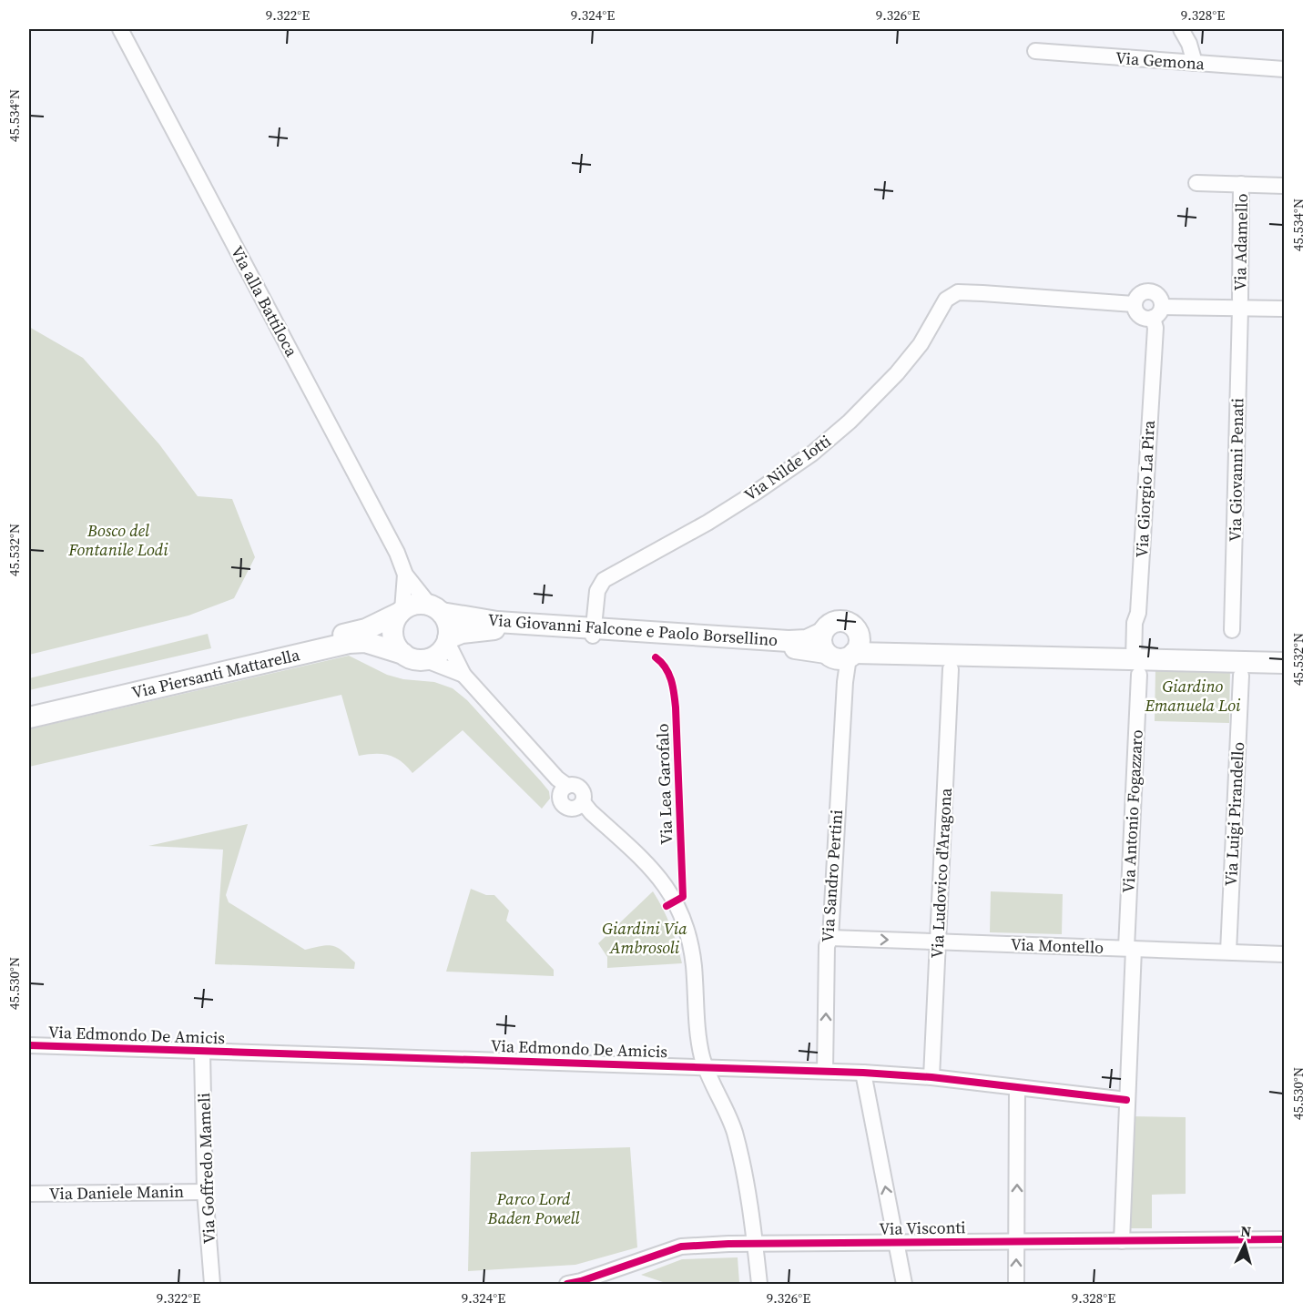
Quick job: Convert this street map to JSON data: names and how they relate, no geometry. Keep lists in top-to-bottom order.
{
  "streets": {
    "street": [
      "Via Gemona",
      "Via Adamello",
      "Via alla Battiloca",
      "Via Nilde Iotti",
      "Via Giovanni Penati",
      "Via Giorgio La Pira",
      "Via Giovanni Falcone e Paolo Borsellino",
      "Via Piersanti Mattarella",
      "Via Antonio Fogazzaro",
      "Via Luigi Pirandello",
      "Via Ludovico d'Aragona",
      "Via Sandro Pertini",
      "Via Montello",
      "Via Edmondo De Amicis",
      "Via Goffredo Mameli",
      "Via Daniele Manin",
      "Via Visconti"
    ],
    "cycle path": ["Via Lea Garofalo"]
  },
  "crossings": [
    ["Via Adamello", "Via Giovanni Penati"],
    ["Via alla Battiloca", "Via Giovanni Falcone e Paolo Borsellino"],
    ["Via alla Battiloca", "Via Piersanti Mattarella"],
    ["Via Nilde Iotti", "Via Giorgio La Pira"],
    ["Via Nilde Iotti", "Via Giovanni Falcone e Paolo Borsellino"],
    ["Via Giorgio La Pira", "Via Giovanni Falcone e Paolo Borsellino"],
    ["Via Giorgio La Pira", "Via Antonio Fogazzaro"],
    ["Via Giovanni Falcone e Paolo Borsellino", "Via Piersanti Mattarella"],
    ["Via Giovanni Falcone e Paolo Borsellino", "Via Antonio Fogazzaro"],
    ["Via Giovanni Falcone e Paolo Borsellino", "Via Sandro Pertini"],
    ["Via Antonio Fogazzaro", "Via Montello"],
    ["Via Antonio Fogazzaro", "Via Edmondo De Amicis"],
    ["Via Antonio Fogazzaro", "Via Visconti"],
    ["Via Luigi Pirandello", "Via Montello"],
    ["Via Ludovico d'Aragona", "Via Montello"],
    ["Via Ludovico d'Aragona", "Via Edmondo De Amicis"],
    ["Via Sandro Pertini", "Via Montello"],
    ["Via Sandro Pertini", "Via Edmondo De Amicis"],
    ["Via Edmondo De Amicis", "Via Goffredo Mameli"],
    ["Via Goffredo Mameli", "Via Daniele Manin"]
  ],
  "parks": [
    "Bosco del Fontanile Lodi",
    "Giardino Emanuela Loi",
    "Giardini Via Ambrosoli",
    "Parco Lord Baden Powell"
  ],
  "north": "top",
  "coordinates": [
    "9.322°E",
    "9.324°E",
    "9.326°E",
    "9.328°E",
    "45.534°N",
    "45.532°N",
    "45.530°N"
  ]
}
